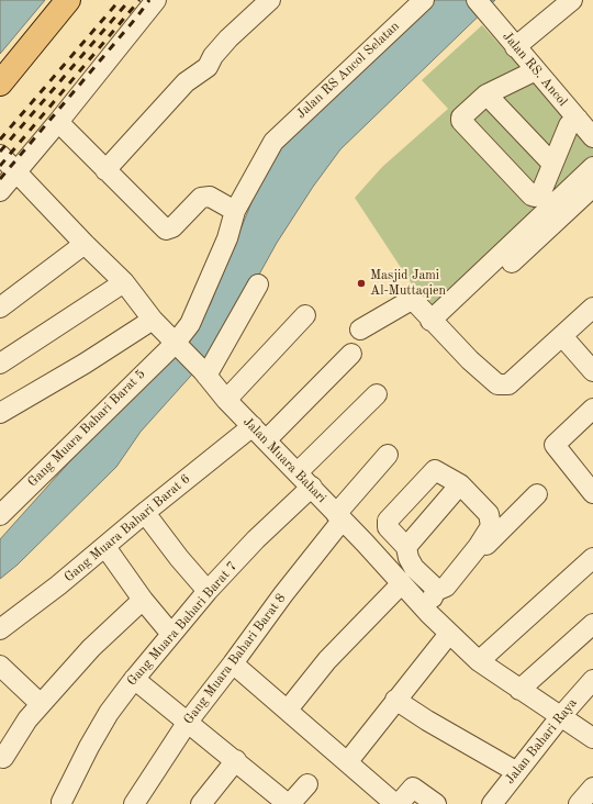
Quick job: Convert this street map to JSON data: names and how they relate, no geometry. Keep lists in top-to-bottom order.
{
  "streets": {
    "street": [
      "Jalan RS. Ancol",
      "Jalan RS Ancol Selatan",
      "Gang Muara Bahari Barat 5",
      "Jalan Muara Bahari",
      "Gang Muara Bahari Barat 6",
      "Gang Muara Bahari Barat 7",
      "Gang Muara Bahari Barat 8",
      "Jalan Bahari Raya"
    ]
  },
  "crossings": [
    ["Jalan RS Ancol Selatan", "Gang Muara Bahari Barat 5"],
    ["Gang Muara Bahari Barat 5", "Jalan Muara Bahari"],
    ["Jalan Muara Bahari", "Gang Muara Bahari Barat 6"],
    ["Jalan Muara Bahari", "Gang Muara Bahari Barat 7"],
    ["Jalan Muara Bahari", "Gang Muara Bahari Barat 8"],
    ["Jalan Muara Bahari", "Jalan Bahari Raya"]
  ],
  "places": ["Masjid Jami Al-Muttaqien"]
}
